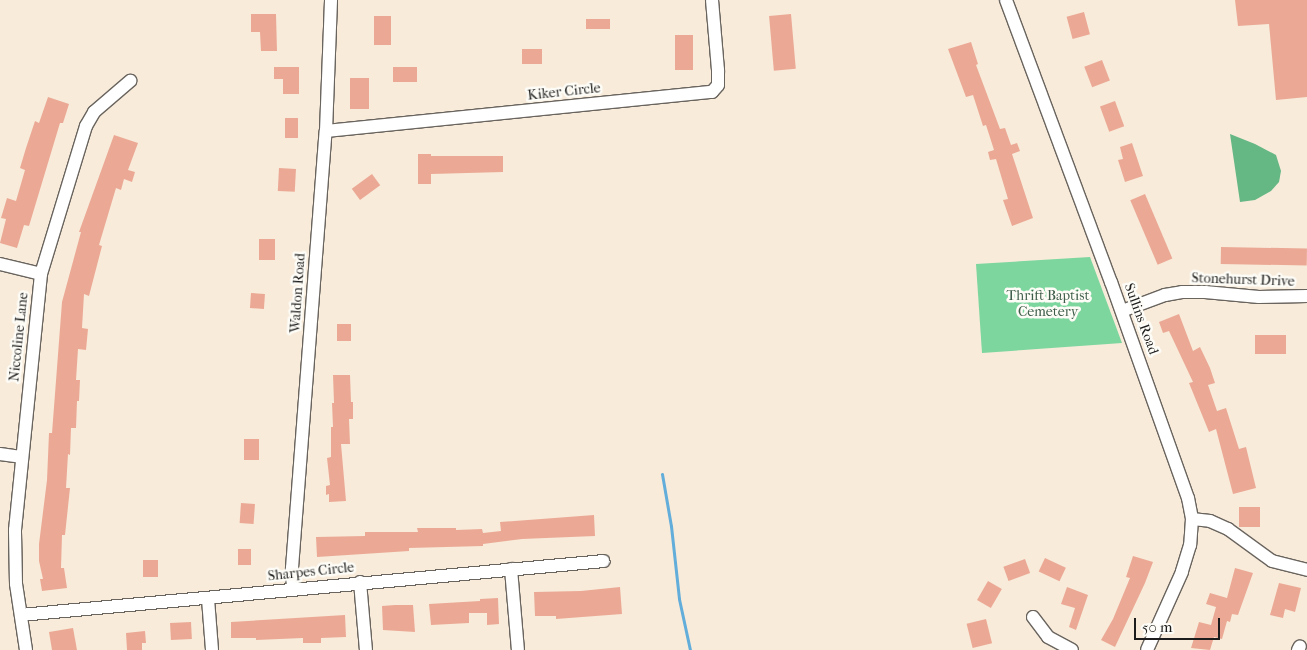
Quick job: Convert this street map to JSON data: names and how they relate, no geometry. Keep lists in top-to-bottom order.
{
  "streets": {
    "street": [
      "Kiker Circle",
      "Stonehurst Drive",
      "Waldon Road",
      "Sullins Road",
      "Niccoline Lane",
      "Sharpes Circle"
    ]
  },
  "crossings": [
    ["Kiker Circle", "Waldon Road"],
    ["Stonehurst Drive", "Sullins Road"],
    ["Waldon Road", "Sharpes Circle"],
    ["Niccoline Lane", "Sharpes Circle"]
  ],
  "parks": ["Thrift Baptist Cemetery"],
  "scale_bar": "50 m"
}
